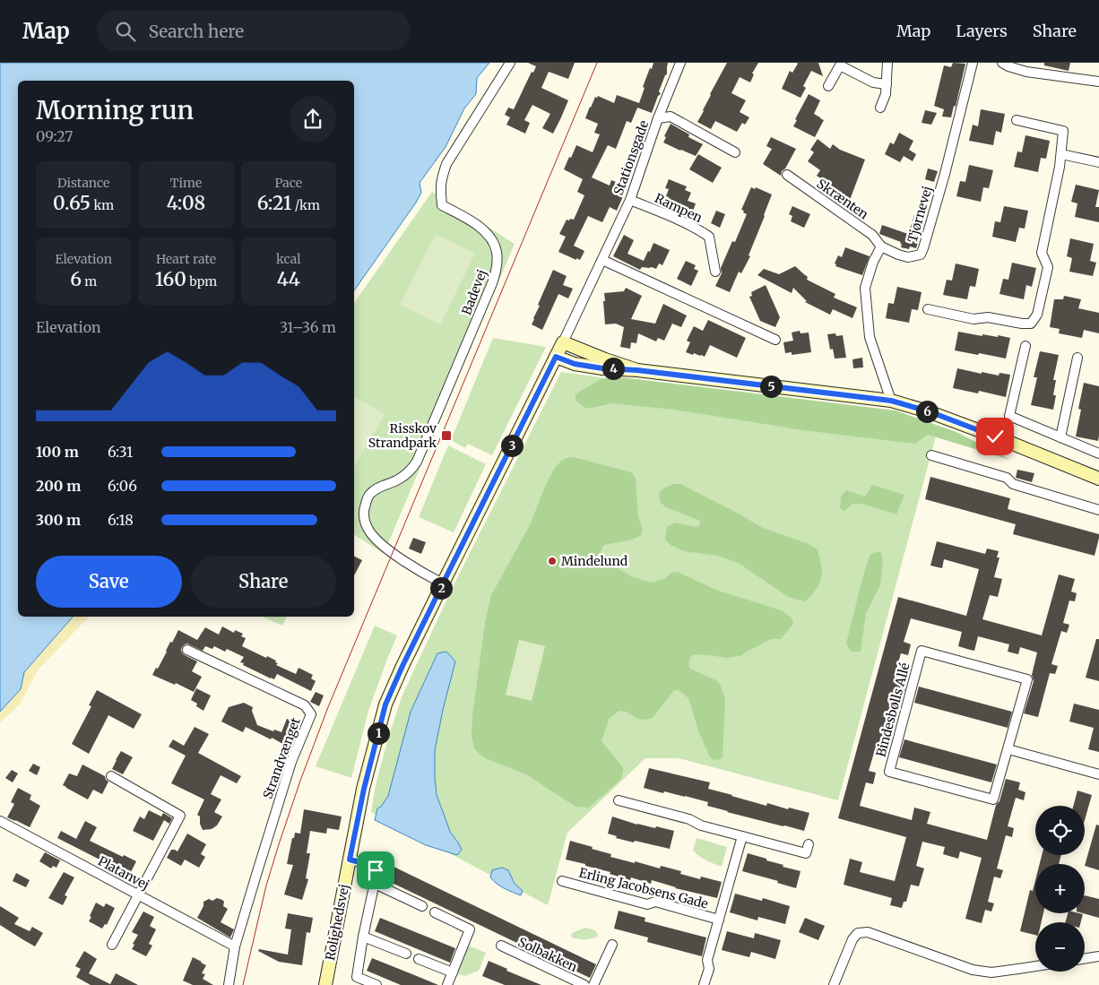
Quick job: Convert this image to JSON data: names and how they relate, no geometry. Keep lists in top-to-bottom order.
{
  "streets": {
    "street": [
      "Stationsgade",
      "Skrænten",
      "Rampen",
      "Tjørnevej",
      "Badevej",
      "Bindesbølls Allé",
      "Strandvænget",
      "Platanvej",
      "Erling Jacobsens Gade",
      "Rolighedsvej",
      "Solbakken"
    ]
  },
  "crossings": [
    ["Stationsgade", "Rampen"],
    ["Stationsgade", "Rolighedsvej"],
    ["Skrænten", "Tjørnevej"],
    ["Badevej", "Rolighedsvej"],
    ["Strandvænget", "Platanvej"]
  ],
  "places": {
    "transit": ["Risskov Strandpark"],
    "other": ["Mindelund"]
  },
  "page": {
    "header": "Map",
    "search": "Search here",
    "nav": ["Map", "Layers", "Share"],
    "heading": ["Morning run", "09:27"],
    "stats": [
      ["Distance", "0.65 km"],
      ["Time", "4:08"],
      ["Pace", "6:21 /km"],
      ["Elevation", "6 m"],
      ["Heart rate", "160 bpm"],
      ["kcal", "44"]
    ],
    "chart": ["Elevation", "31–36 m"],
    "pins": [
      "4",
      "5",
      "6",
      "3",
      "2",
      "1"
    ],
    "list": [
      {
        "name": "100 m",
        "note": "6:31"
      },
      {
        "name": "200 m",
        "note": "6:06"
      },
      {
        "name": "300 m",
        "note": "6:18"
      }
    ],
    "buttons": ["Save", "Share"],
    "map_buttons": ["+", "−"]
  }
}
